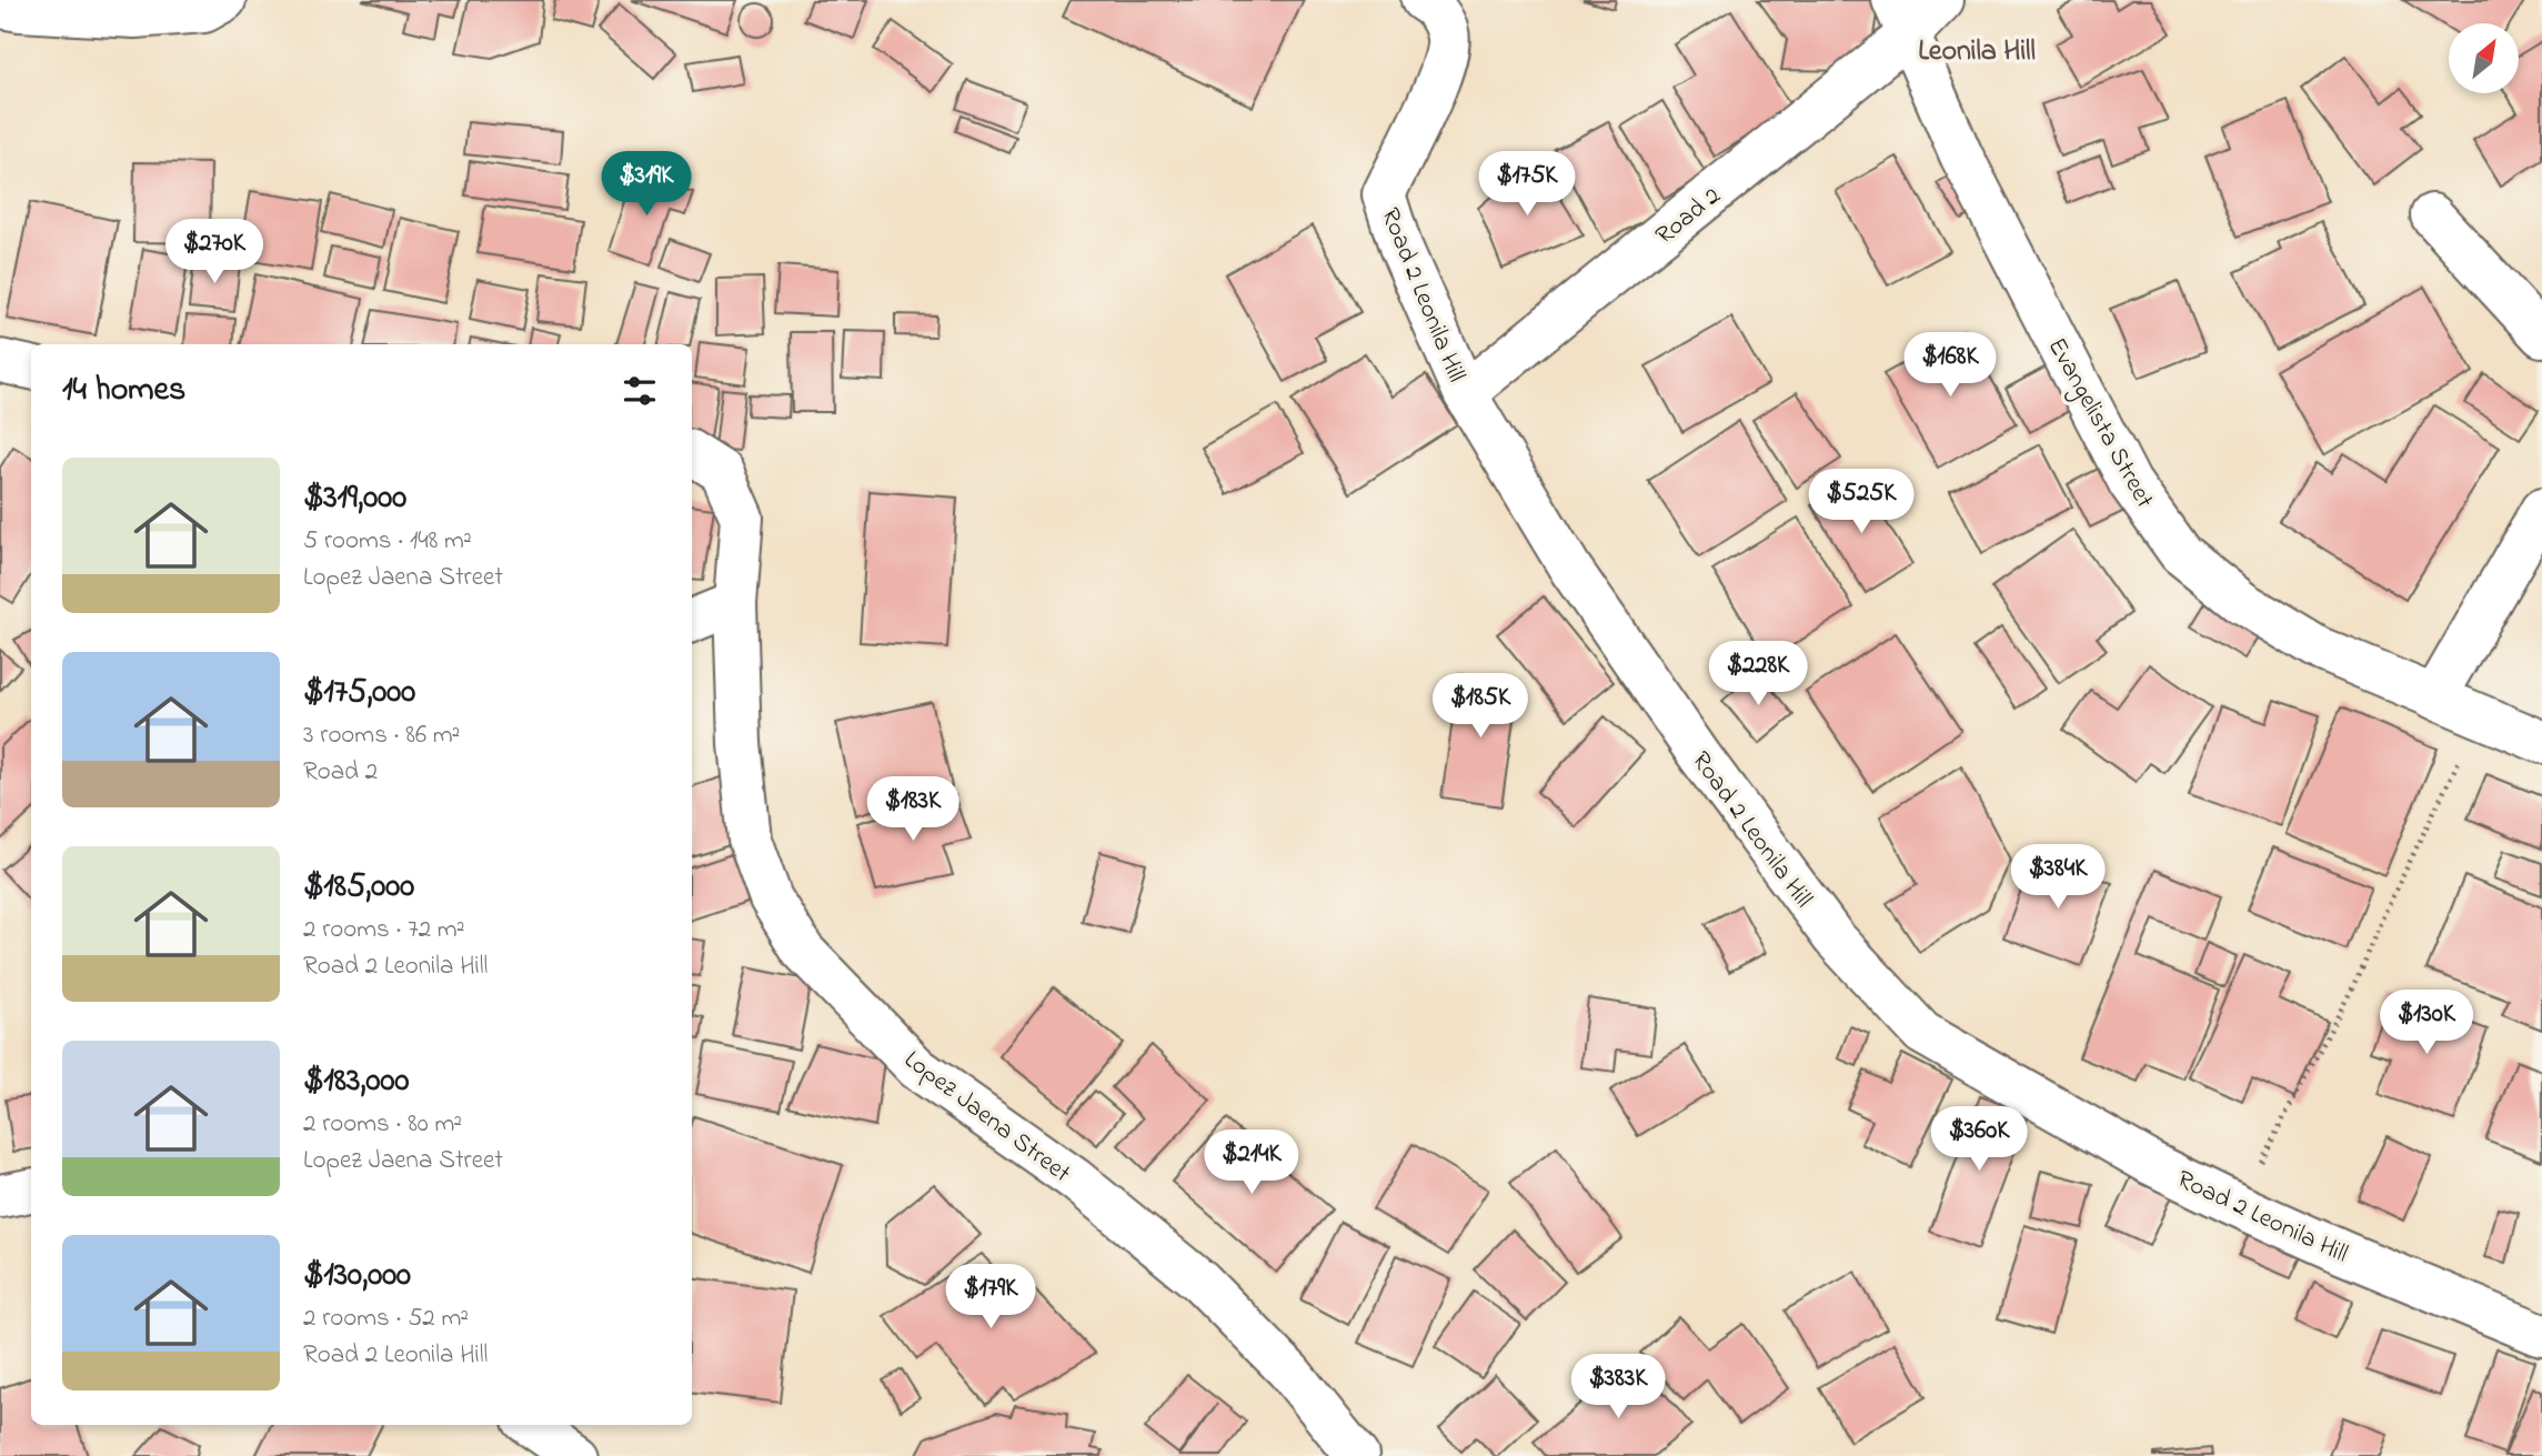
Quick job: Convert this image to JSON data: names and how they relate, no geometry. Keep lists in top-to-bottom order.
{
  "streets": {
    "street": [
      "Road 2",
      "Road 2 Leonila Hill",
      "Evangelista Street",
      "Lopez Jaena Street"
    ]
  },
  "crossings": [
    ["Road 2", "Road 2 Leonila Hill"],
    ["Road 2", "Evangelista Street"]
  ],
  "districts": ["Leonila Hill"],
  "north": "top right",
  "page": {
    "price": [
      "$319K",
      "$175K",
      "$270K",
      "$168K",
      "$525K",
      "$228K",
      "$185K",
      "$183K",
      "$384K",
      "$130K",
      "$360K",
      "$214K",
      "$179K",
      "$383K"
    ],
    "heading": "14 homes",
    "list": [
      {
        "name": "$319,000",
        "note": "5 rooms · 148 m² · Lopez Jaena Street"
      },
      {
        "name": "$175,000",
        "note": "3 rooms · 86 m² · Road 2"
      },
      {
        "name": "$185,000",
        "note": "2 rooms · 72 m² · Road 2 Leonila Hill"
      },
      {
        "name": "$183,000",
        "note": "2 rooms · 80 m² · Lopez Jaena Street"
      },
      {
        "name": "$130,000",
        "note": "2 rooms · 52 m² · Road 2 Leonila Hill"
      }
    ]
  }
}
